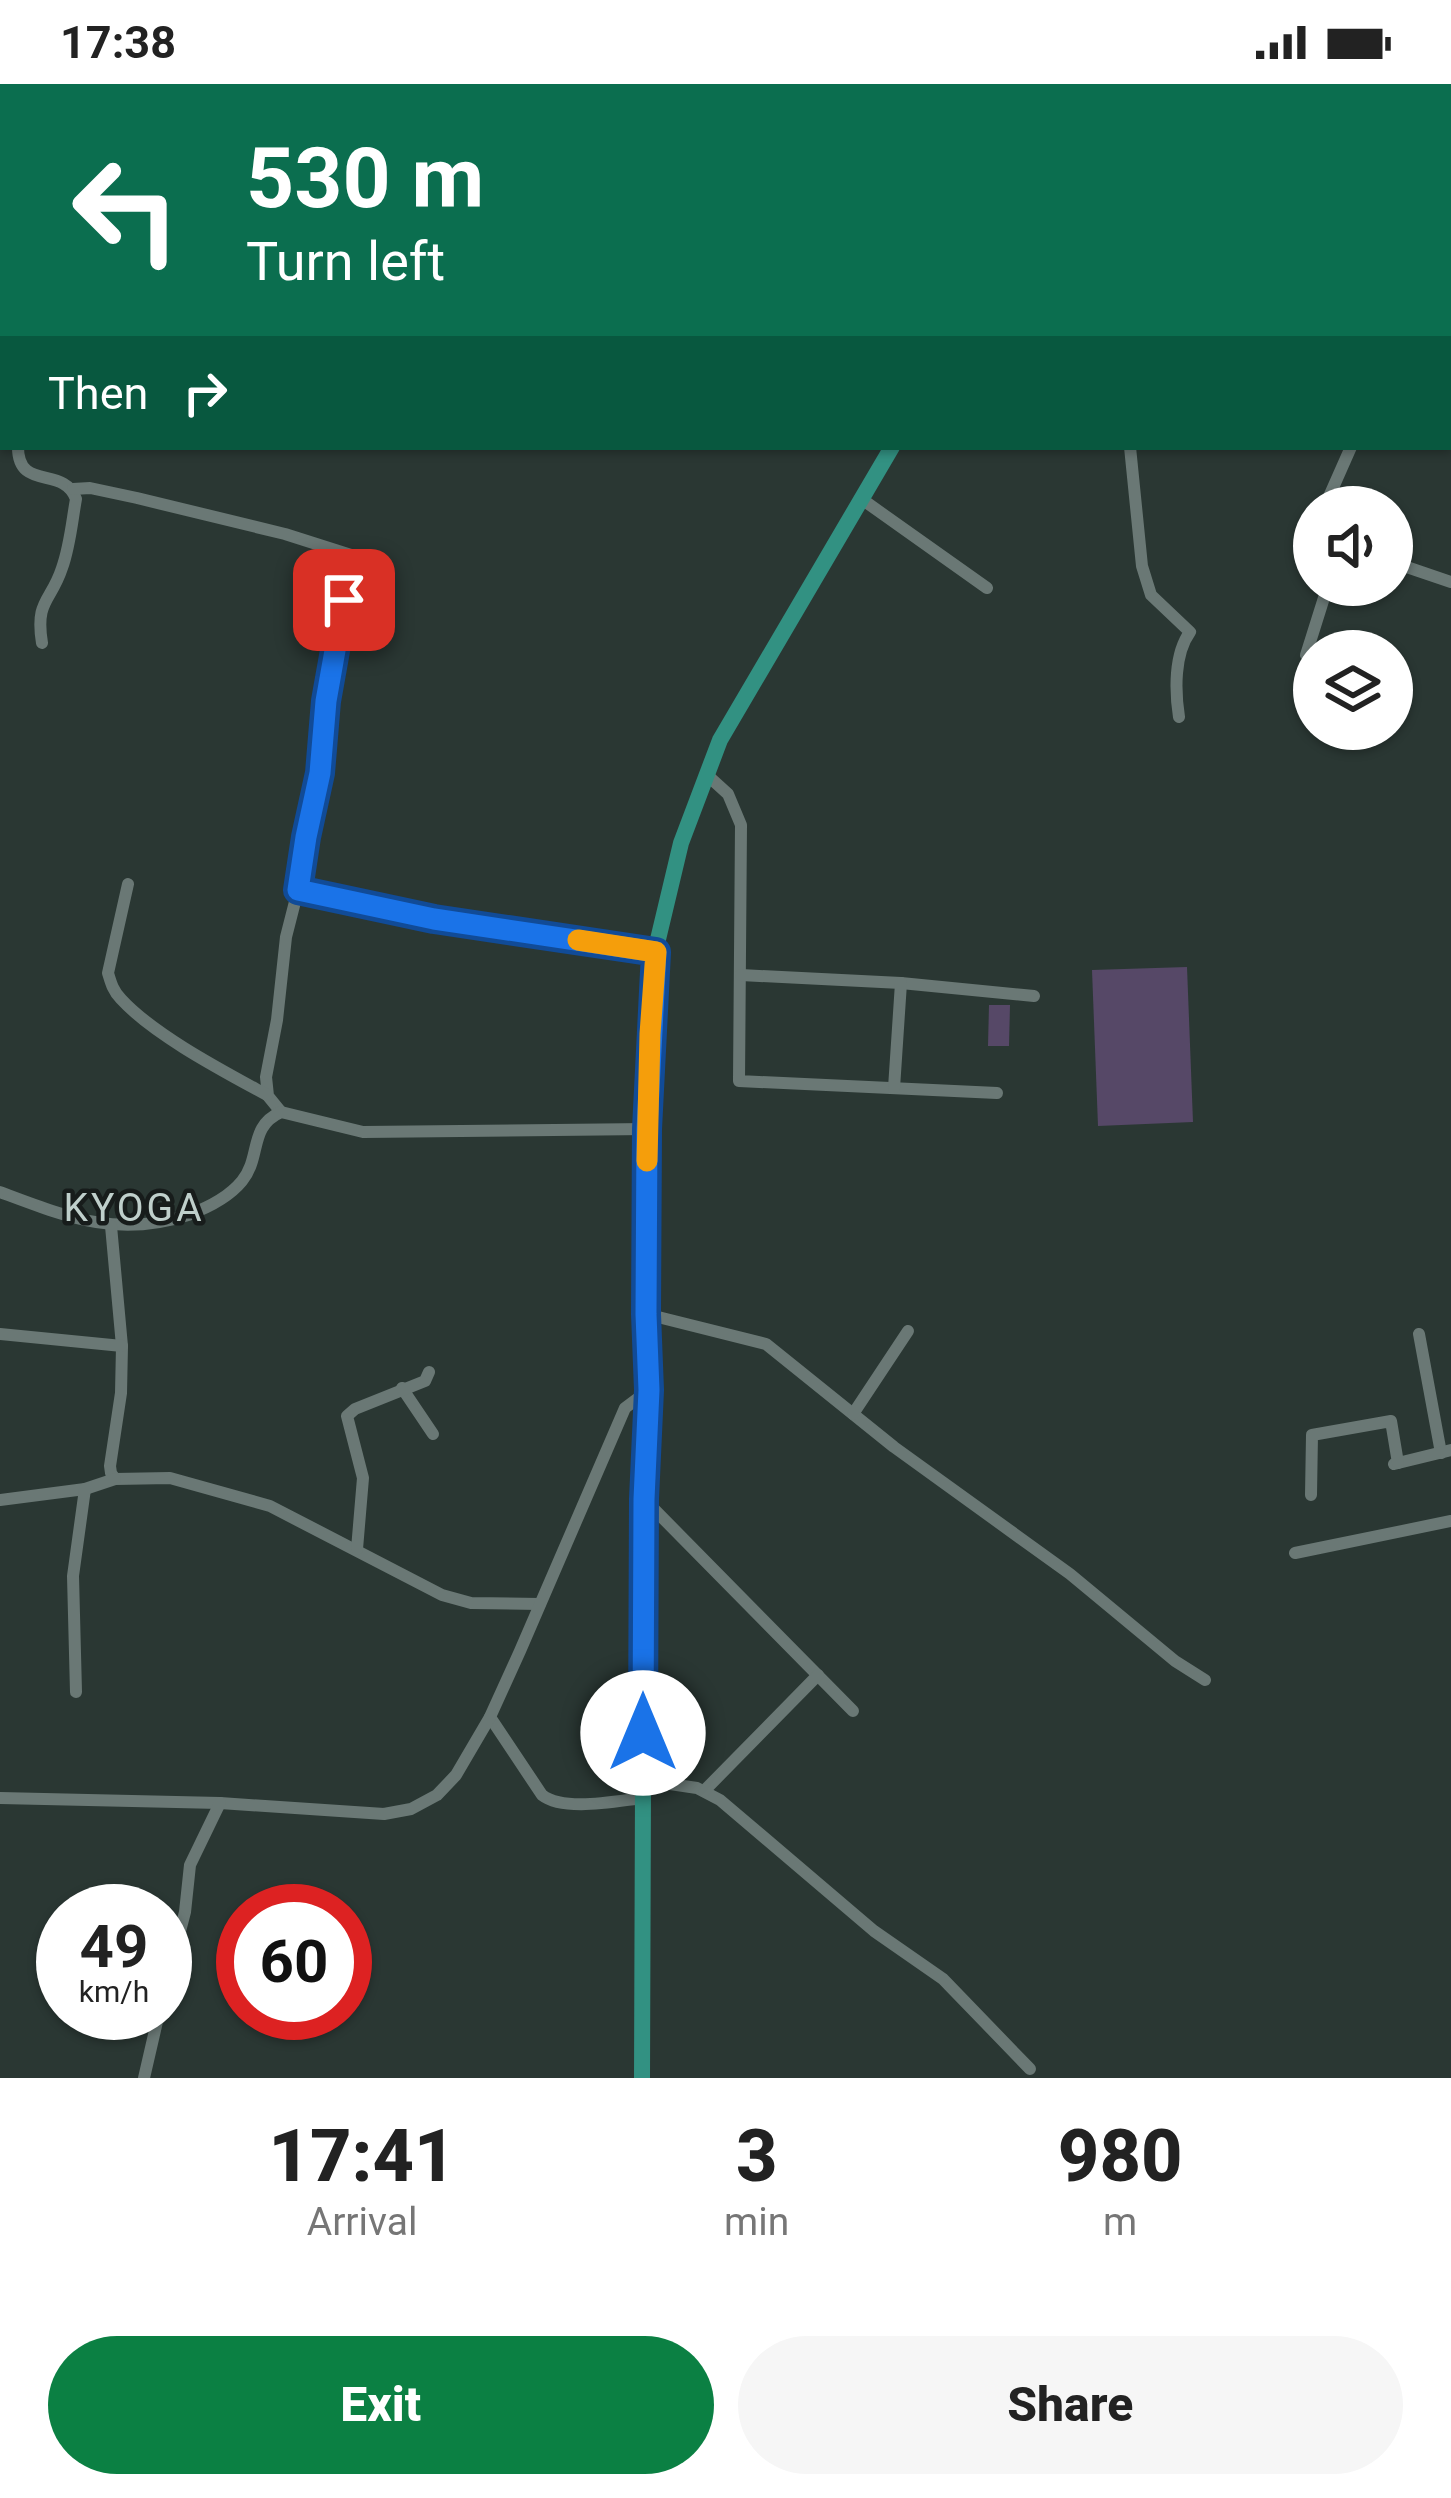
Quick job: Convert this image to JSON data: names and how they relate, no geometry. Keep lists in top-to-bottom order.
{
  "districts": ["KYOGA"],
  "page": {
    "status": "17:38",
    "turn": ["530 m", "Turn left"],
    "then": "Then",
    "speed": "49 km/h",
    "limit": "60",
    "eta": [
      "17:41",
      "Arrival",
      "3",
      "min",
      "980",
      "m"
    ],
    "buttons": ["Exit", "Share"]
  }
}
